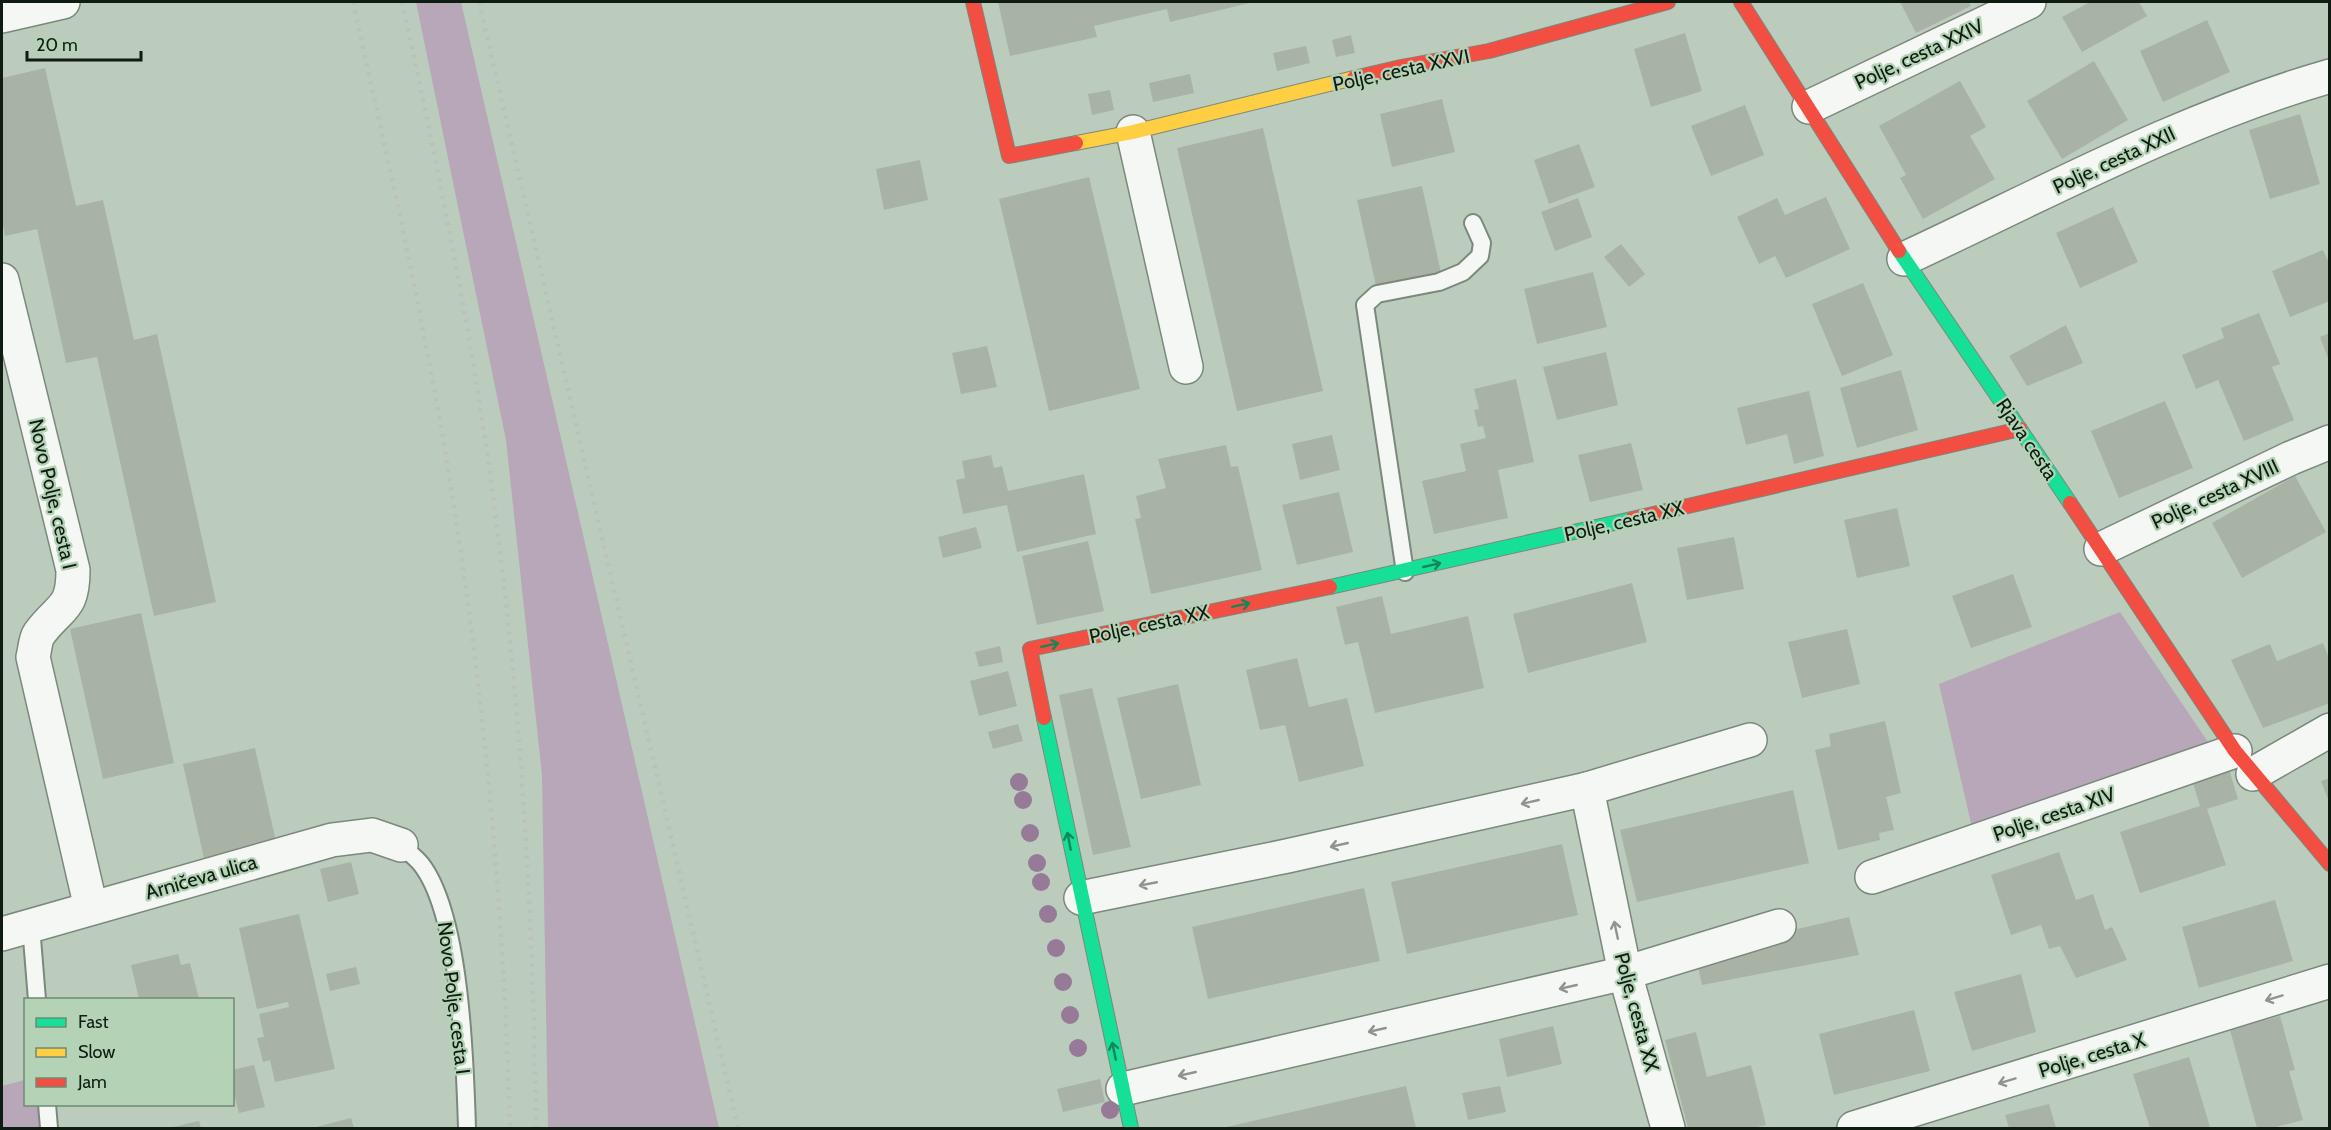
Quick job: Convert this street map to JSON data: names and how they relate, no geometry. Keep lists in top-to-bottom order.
{
  "streets": {
    "street": [
      "Polje, cesta XXIV",
      "Polje, cesta XXVI",
      "Polje, cesta XXII",
      "Rjava cesta",
      "Novo Polje, cesta I",
      "Polje, cesta XVIII",
      "Polje, cesta XX",
      "Polje, cesta XIV",
      "Arničeva ulica",
      "Polje, cesta X"
    ]
  },
  "crossings": [
    ["Polje, cesta XXIV", "Rjava cesta"],
    ["Polje, cesta XXII", "Rjava cesta"],
    ["Rjava cesta", "Polje, cesta XVIII"],
    ["Rjava cesta", "Polje, cesta XX"],
    ["Rjava cesta", "Polje, cesta XIV"],
    ["Novo Polje, cesta I", "Arničeva ulica"]
  ],
  "one_way": ["Polje, cesta X"],
  "legend": ["Fast", "Slow", "Jam"],
  "scale_bar": "20 m"
}
